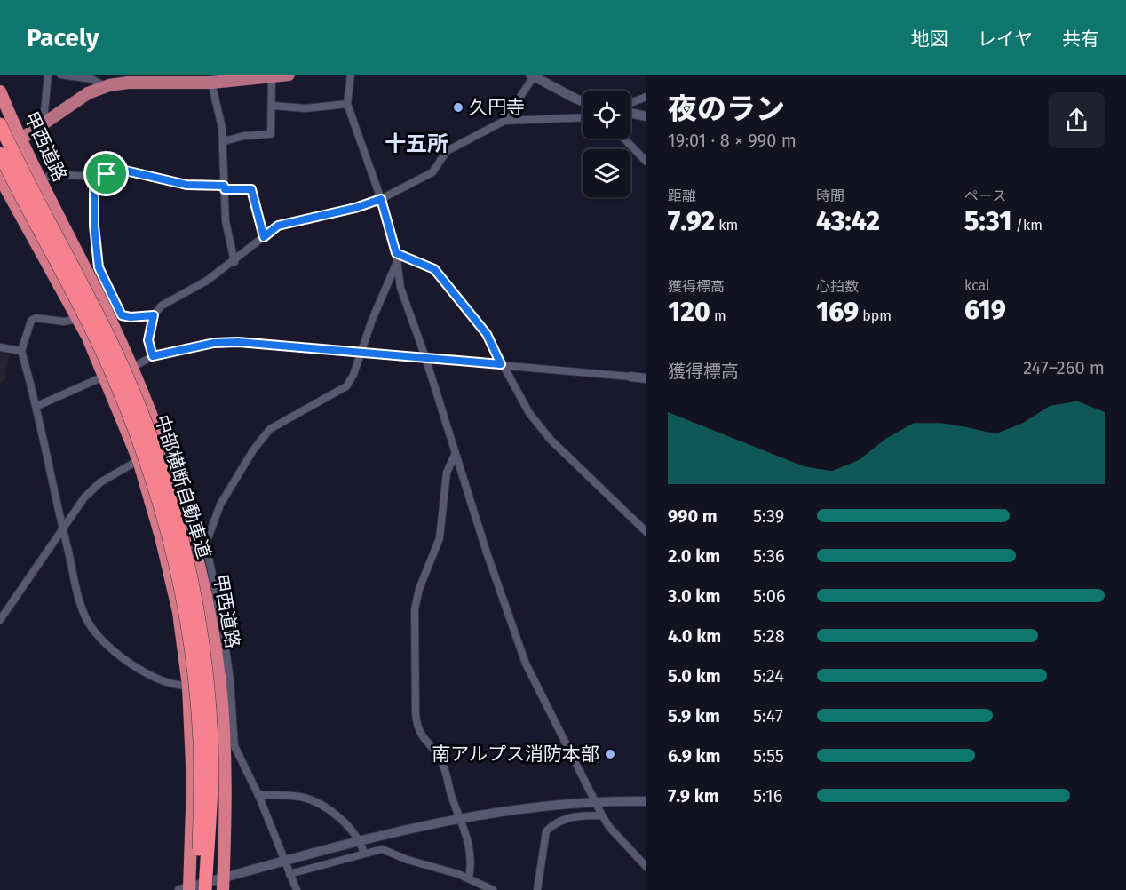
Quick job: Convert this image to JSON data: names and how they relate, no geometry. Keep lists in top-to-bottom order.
{
  "streets": {
    "highway": ["甲西道路", "中部横断自動車道"]
  },
  "districts": ["十五所"],
  "places": ["久円寺", "南アルプス消防本部"],
  "page": {
    "header": "Pacely",
    "nav": ["地図", "レイヤ", "共有"],
    "heading": ["夜のラン", "19:01 · 8 × 990 m"],
    "stats": [
      ["距離", "7.92 km"],
      ["時間", "43:42"],
      ["ペース", "5:31 /km"],
      ["獲得標高", "120 m"],
      ["心拍数", "169 bpm"],
      ["kcal", "619"]
    ],
    "chart": ["獲得標高", "247–260 m"],
    "list": [
      {
        "name": "990 m",
        "note": "5:39"
      },
      {
        "name": "2.0 km",
        "note": "5:36"
      },
      {
        "name": "3.0 km",
        "note": "5:06"
      },
      {
        "name": "4.0 km",
        "note": "5:28"
      },
      {
        "name": "5.0 km",
        "note": "5:24"
      },
      {
        "name": "5.9 km",
        "note": "5:47"
      },
      {
        "name": "6.9 km",
        "note": "5:55"
      },
      {
        "name": "7.9 km",
        "note": "5:16"
      }
    ]
  }
}
